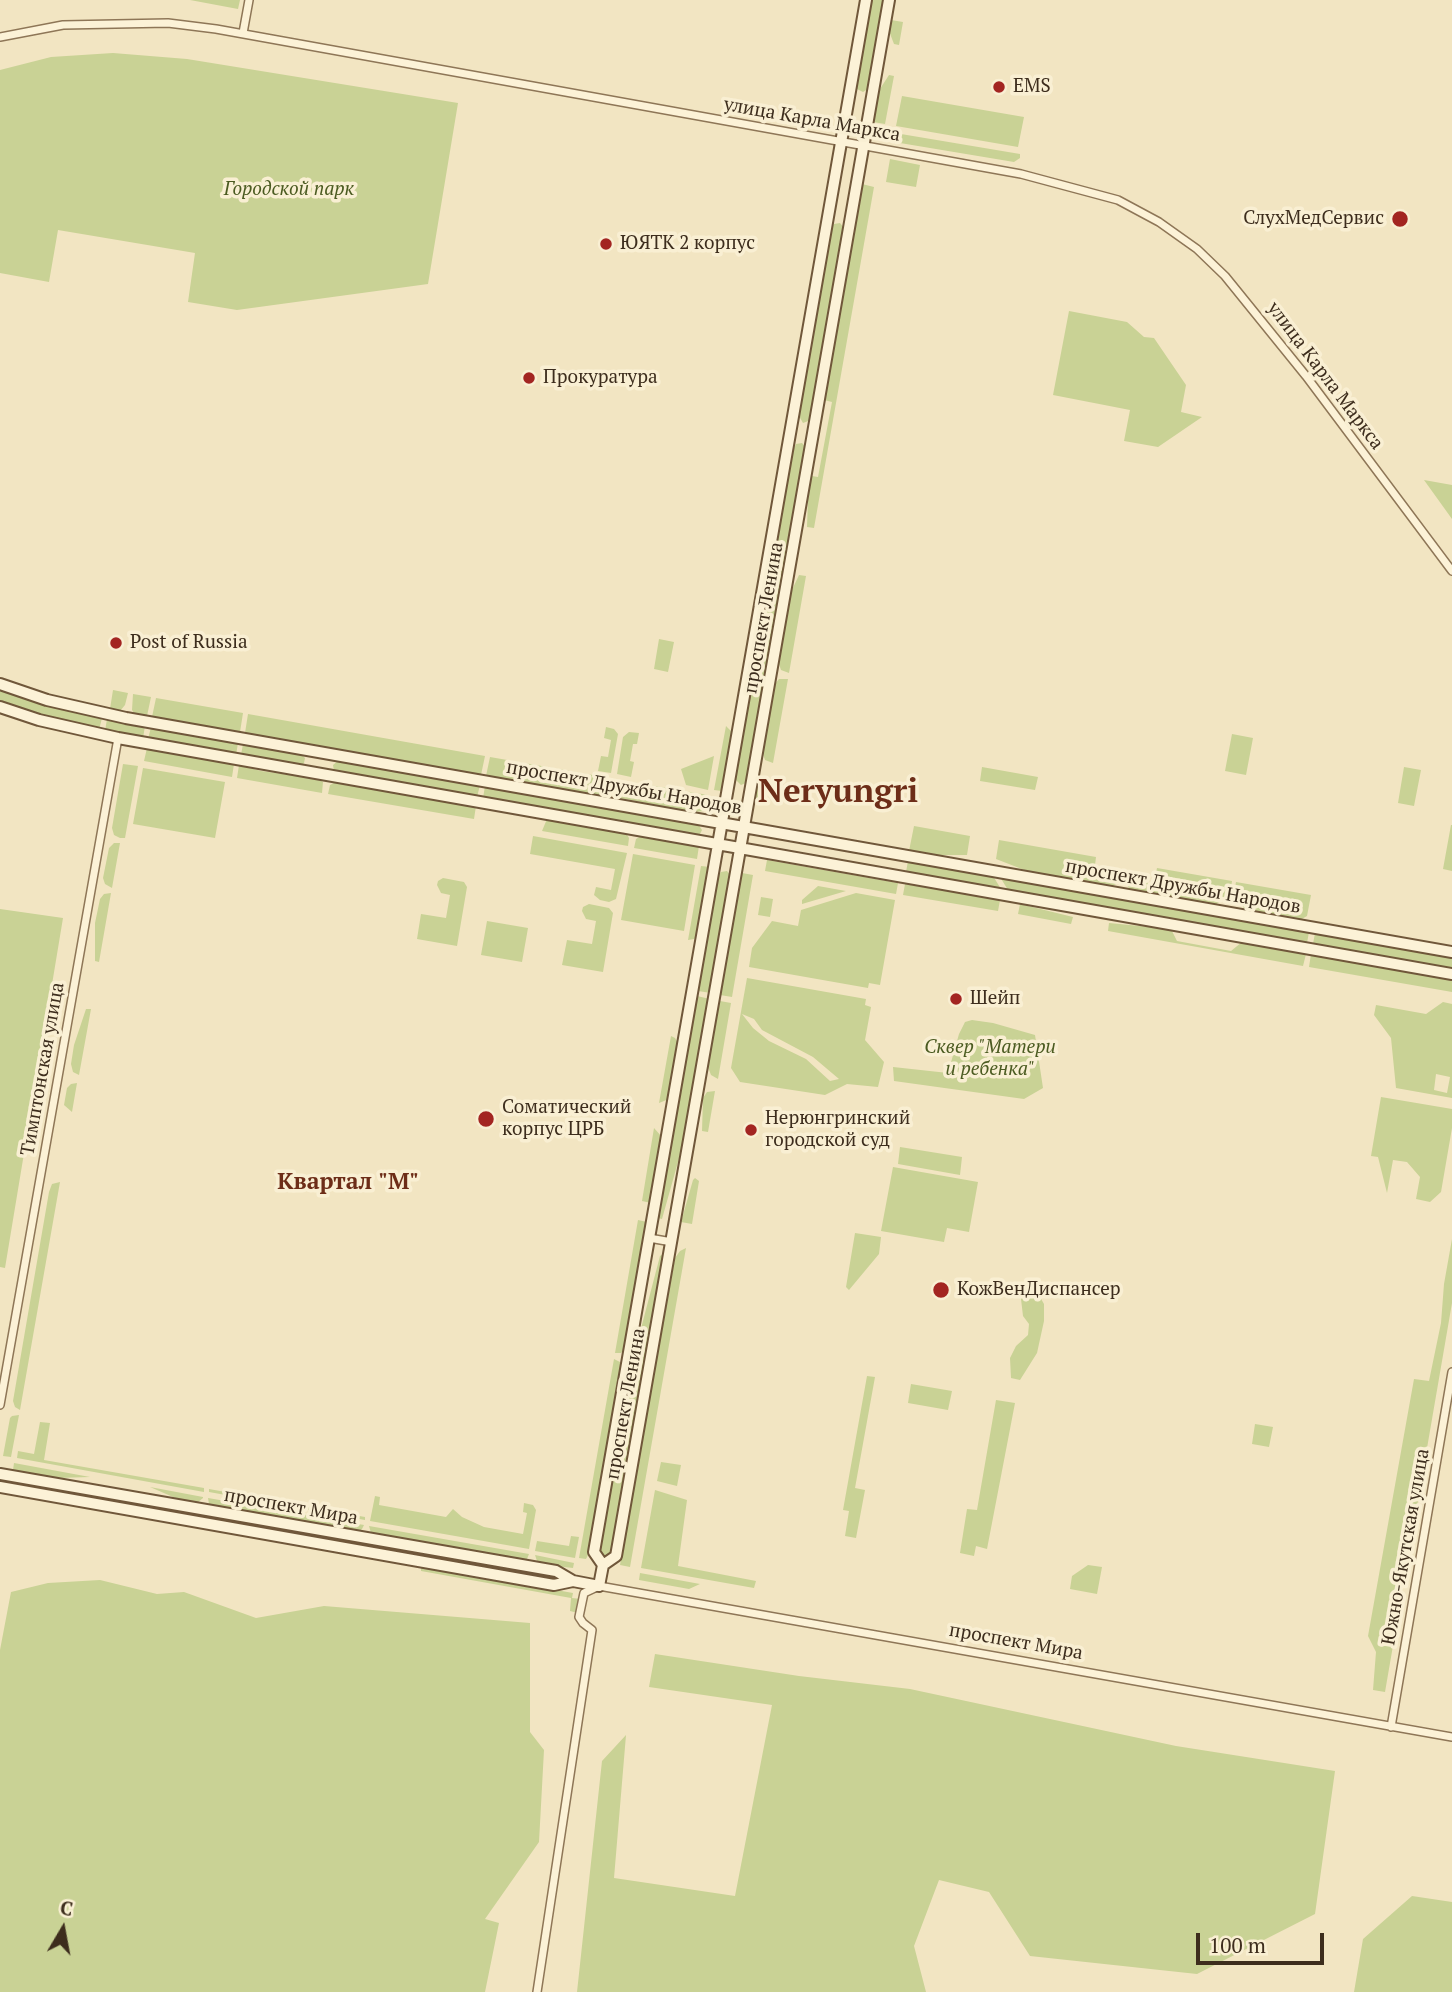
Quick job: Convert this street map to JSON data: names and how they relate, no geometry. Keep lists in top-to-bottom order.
{
  "streets": {
    "street": [
      "улица Карла Маркса",
      "проспект Ленина",
      "проспект Дружбы Народов",
      "Тимптонская улица",
      "проспект Мира",
      "Южно-Якутская улица"
    ]
  },
  "crossings": [
    ["улица Карла Маркса", "проспект Ленина"],
    ["проспект Ленина", "проспект Дружбы Народов"],
    ["проспект Ленина", "проспект Мира"],
    ["проспект Дружбы Народов", "Тимптонская улица"],
    ["проспект Мира", "Южно-Якутская улица"]
  ],
  "districts": ["Neryungri", "Квартал \"М\""],
  "parks": ["Городской парк", "Сквер \"Матери и ребенка\""],
  "places": [
    "EMS",
    "СлухМедСервис",
    "ЮЯТК 2 корпус",
    "Прокуратура",
    "Post of Russia",
    "Шейп",
    "Соматический корпус ЦРБ",
    "Нерюнгринский городской суд",
    "КожВенДиспансер"
  ],
  "scale_bar": "100 m",
  "north": "top"
}
